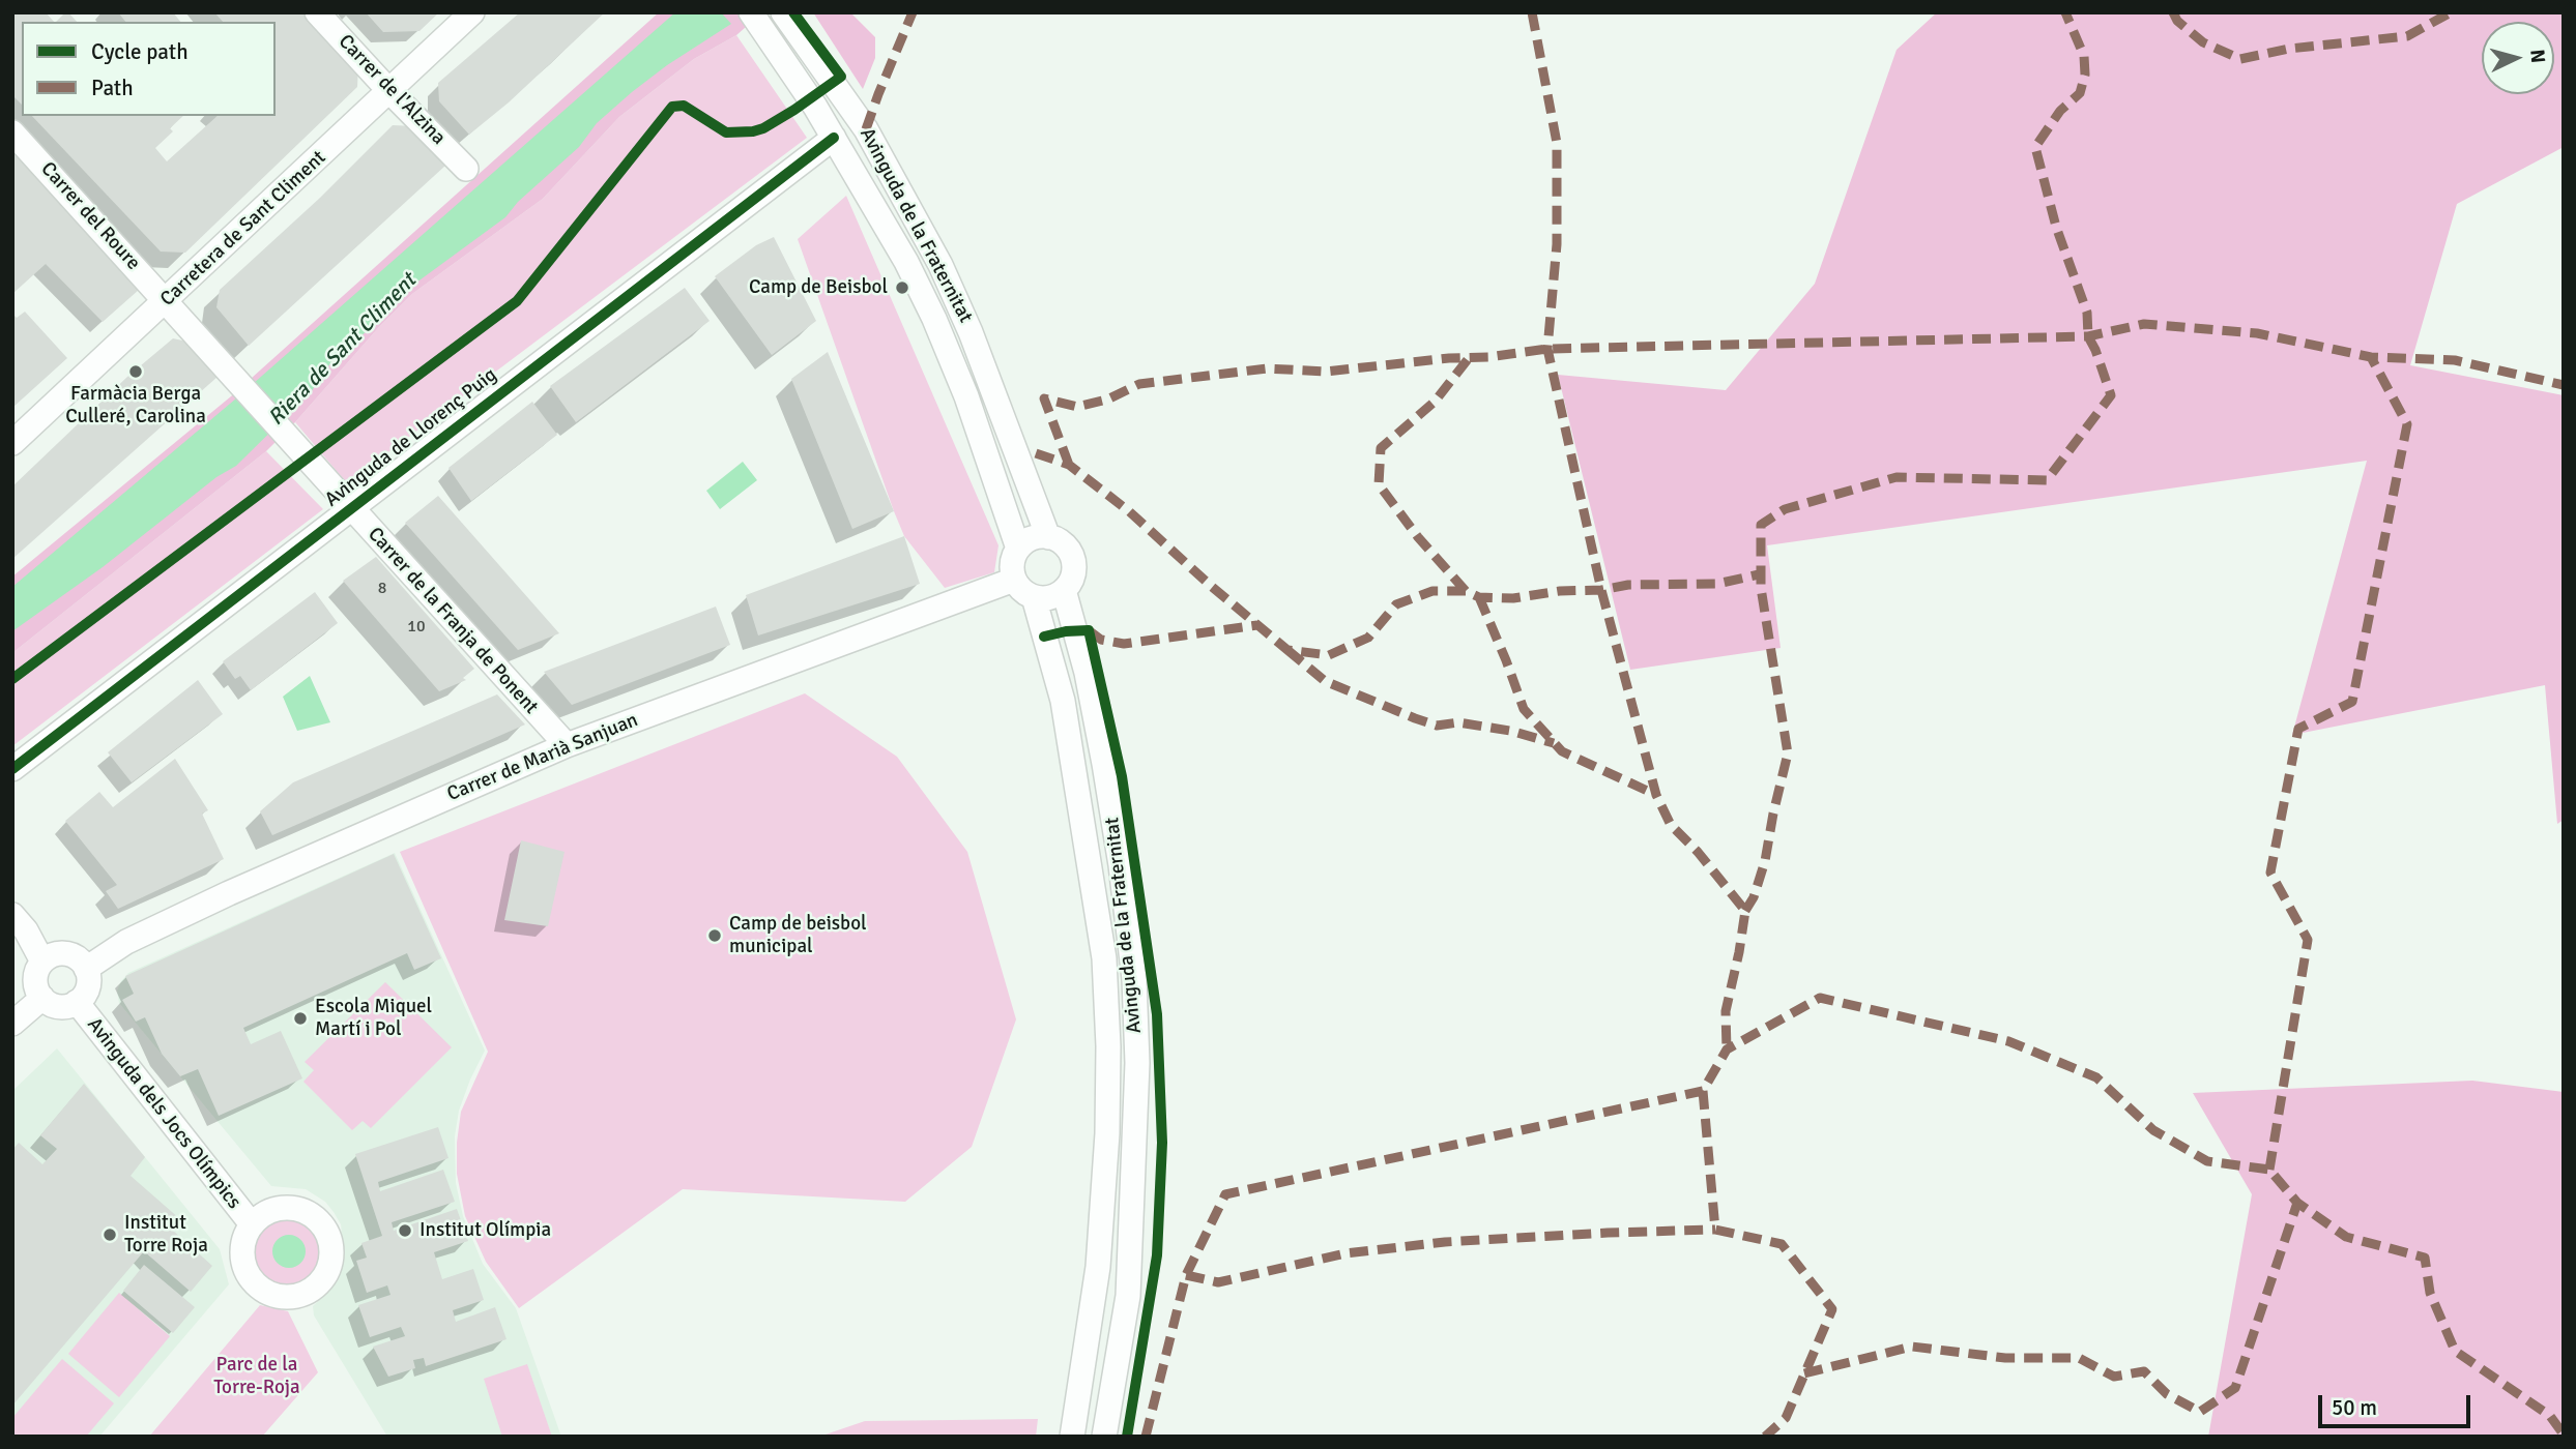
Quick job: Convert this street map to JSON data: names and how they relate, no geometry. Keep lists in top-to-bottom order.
{
  "streets": {
    "street": [
      "Carrer de l'Alzina",
      "Carrer del Roure",
      "Avinguda de la Fraternitat",
      "Carretera de Sant Climent",
      "Avinguda de Llorenç Puig",
      "Carrer de la Franja de Ponent",
      "Carrer de Marià Sanjuan",
      "Avinguda dels Jocs Olímpics"
    ]
  },
  "crossings": [
    ["Carrer de l'Alzina", "Carretera de Sant Climent"],
    ["Carrer del Roure", "Carretera de Sant Climent"],
    ["Carrer del Roure", "Carrer de la Franja de Ponent"],
    ["Avinguda de la Fraternitat", "Avinguda de Llorenç Puig"],
    ["Avinguda de la Fraternitat", "Carrer de Marià Sanjuan"],
    ["Carretera de Sant Climent", "Carrer de la Franja de Ponent"],
    ["Avinguda de Llorenç Puig", "Carrer de la Franja de Ponent"],
    ["Carrer de la Franja de Ponent", "Carrer de Marià Sanjuan"],
    ["Carrer de Marià Sanjuan", "Avinguda dels Jocs Olímpics"]
  ],
  "water": ["Riera de Sant Climent"],
  "parks": ["Parc de la Torre-Roja"],
  "places": [
    "Camp de Beisbol",
    "Farmàcia Berga Culleré, Carolina",
    "Camp de beisbol municipal",
    "Escola Miquel Martí i Pol",
    "Institut Olímpia",
    "Institut Torre Roja"
  ],
  "house_numbers": ["8", "10"],
  "legend": ["Cycle path", "Path"],
  "scale_bar": "50 m",
  "north": "right"
}
